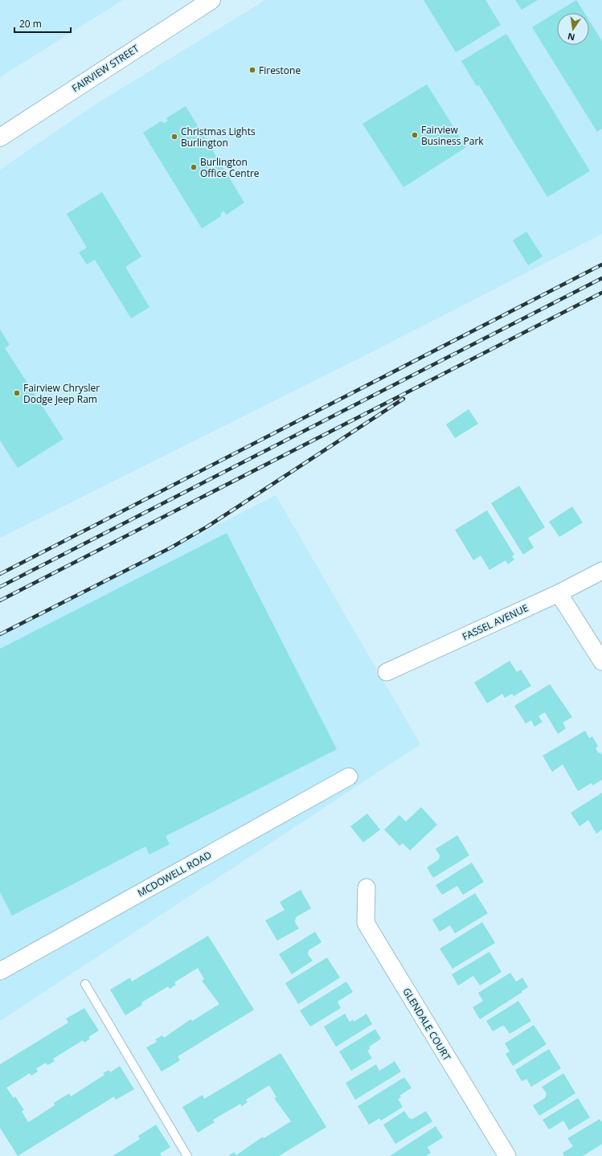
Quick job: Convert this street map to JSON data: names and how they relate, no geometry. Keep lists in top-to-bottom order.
{
  "streets": {
    "main road": ["FAIRVIEW STREET"],
    "street": ["FASSEL AVENUE", "MCDOWELL ROAD", "GLENDALE COURT"]
  },
  "places": [
    "Firestone",
    "Fairview Business Park",
    "Christmas Lights Burlington",
    "Burlington Office Centre",
    "Fairview Chrysler Dodge Jeep Ram"
  ],
  "scale_bar": "20 m",
  "north": "bottom"
}
